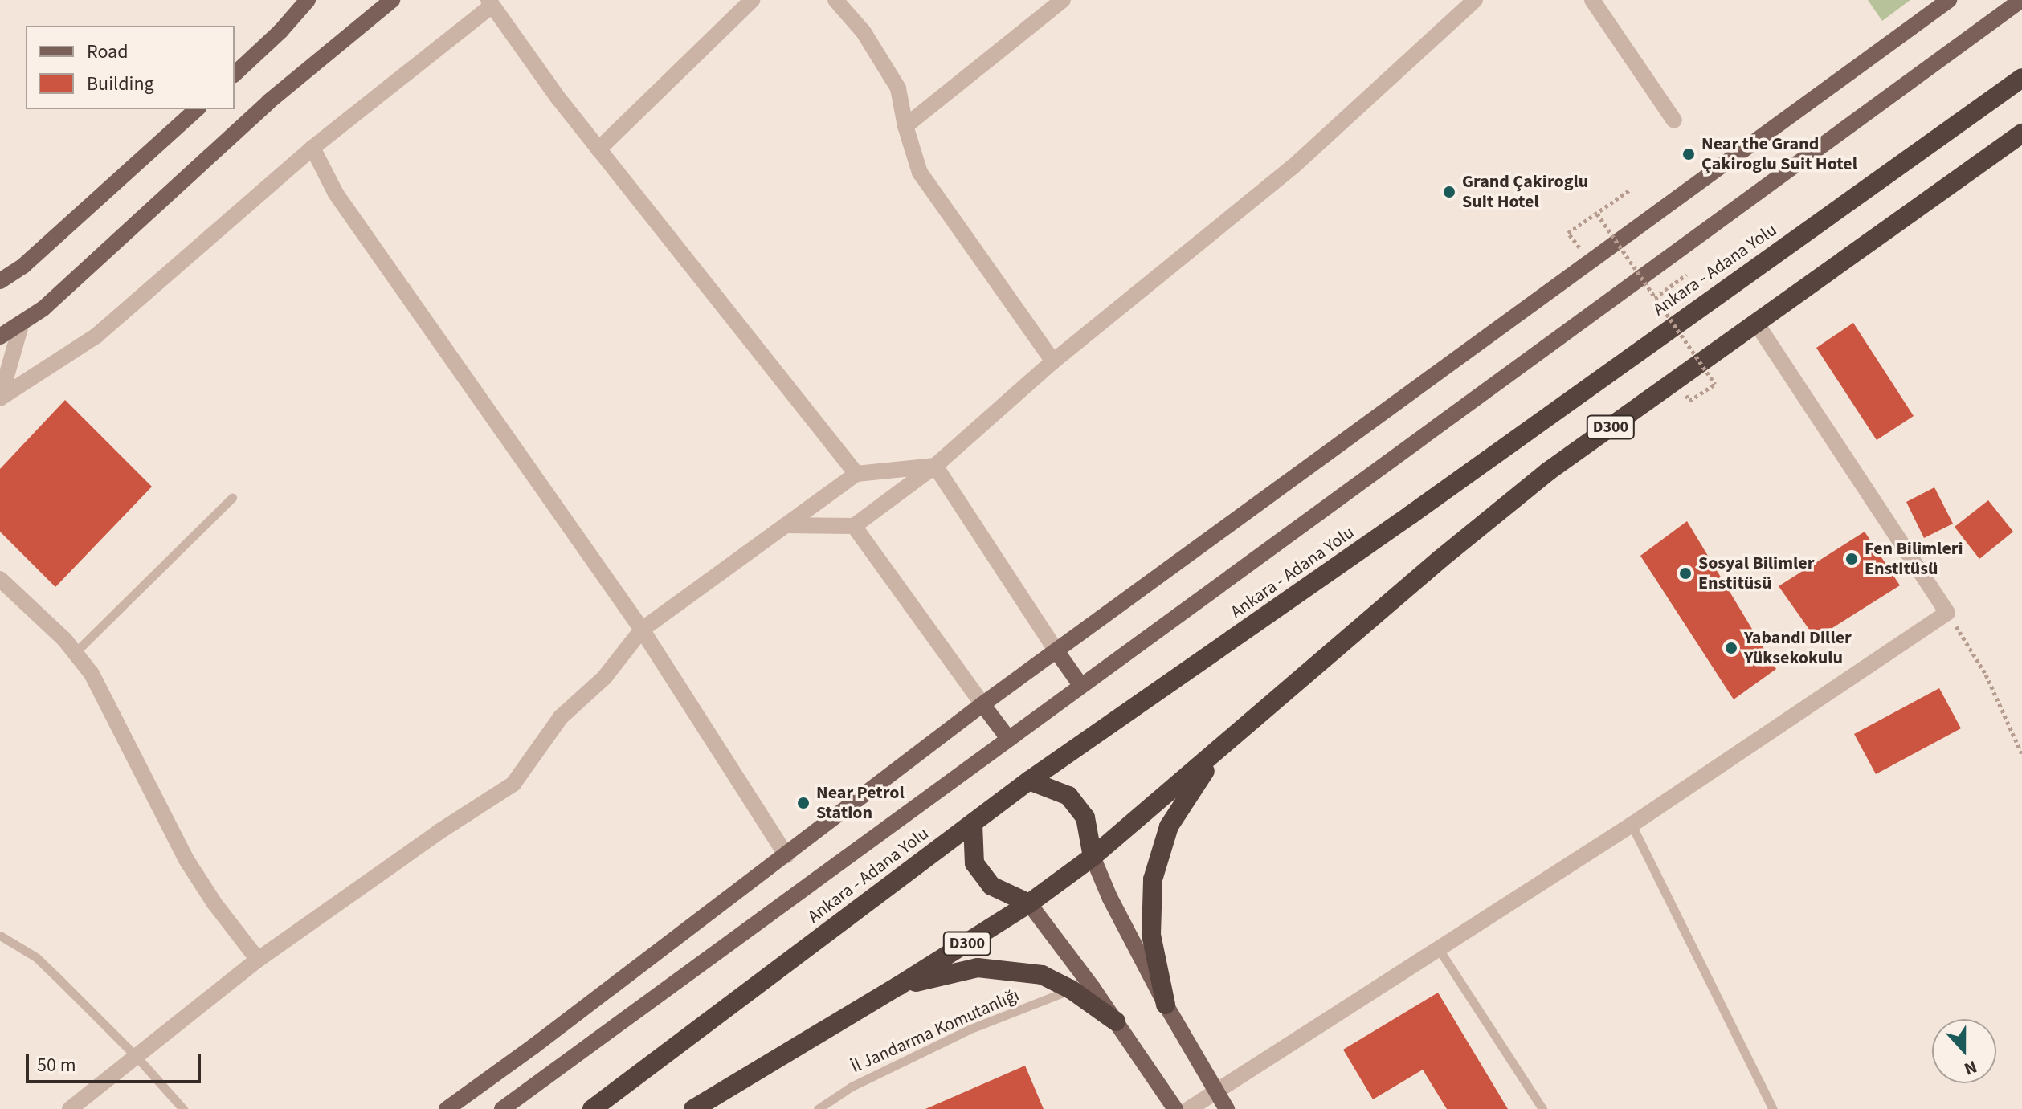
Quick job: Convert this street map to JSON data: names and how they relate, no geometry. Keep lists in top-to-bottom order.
{
  "streets": {
    "highway": ["Ankara - Adana Yolu", "D300"],
    "lane": ["İl Jandarma Komutanlığı"]
  },
  "crossings": [
    ["Ankara - Adana Yolu", "D300"]
  ],
  "places": [
    "Near the Grand Çakiroglu Suit Hotel",
    "Grand Çakiroglu Suit Hotel",
    "Fen Bilimleri Enstitüsü",
    "Sosyal Bilimler Enstitüsü",
    "Yabandi Diller Yüksekokulu",
    "Near Petrol Station"
  ],
  "legend": ["Road", "Building"],
  "scale_bar": "50 m",
  "north": "bottom"
}
